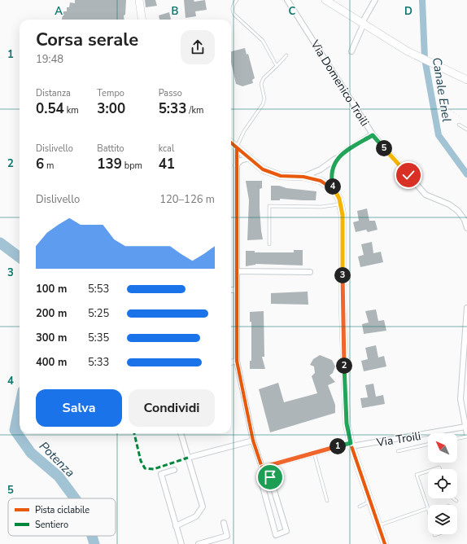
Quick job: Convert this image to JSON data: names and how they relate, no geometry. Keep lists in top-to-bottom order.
{
  "streets": {
    "street": ["Via Domenico Troili", "Via Troili"]
  },
  "water": ["Canale Enel", "Potenza"],
  "legend": ["Pista ciclabile", "Sentiero"],
  "north": "top left",
  "page": {
    "heading": ["Corsa serale", "19:48"],
    "stats": [
      ["Distanza", "0.54 km"],
      ["Tempo", "3:00"],
      ["Passo", "5:33 /km"],
      ["Dislivello", "6 m"],
      ["Battito", "139 bpm"],
      ["kcal", "41"]
    ],
    "pins": [
      "5",
      "4",
      "3",
      "2",
      "1"
    ],
    "chart": ["Dislivello", "120–126 m"],
    "list": [
      {
        "name": "100 m",
        "note": "5:53"
      },
      {
        "name": "200 m",
        "note": "5:25"
      },
      {
        "name": "300 m",
        "note": "5:35"
      },
      {
        "name": "400 m",
        "note": "5:33"
      }
    ],
    "buttons": ["Salva", "Condividi"]
  },
  "grid": {
    "columns": [
      "A",
      "B",
      "C",
      "D"
    ],
    "rows": [
      "1",
      "2",
      "3",
      "4",
      "5"
    ]
  }
}
